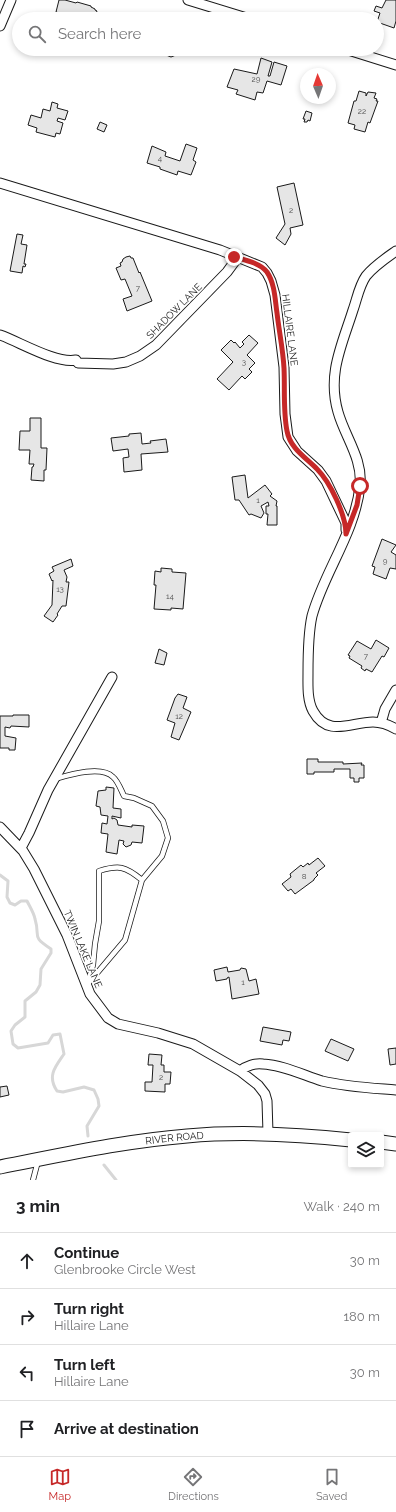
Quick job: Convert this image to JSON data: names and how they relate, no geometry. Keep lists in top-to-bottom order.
{
  "streets": {
    "main road": ["RIVER ROAD"],
    "street": ["SHADOW LANE", "HILLAIRE LANE", "TWIN LAKE LANE"]
  },
  "crossings": [
    ["SHADOW LANE", "HILLAIRE LANE"],
    ["TWIN LAKE LANE", "RIVER ROAD"]
  ],
  "house_numbers": [
    "29",
    "22",
    "4",
    "2",
    "7",
    "3",
    "1",
    "9",
    "13",
    "14",
    "7",
    "12",
    "8",
    "1",
    "2"
  ],
  "north": "top",
  "page": {
    "search": "Search here",
    "heading": ["3 min", "Walk · 240 m"],
    "list": [
      ["Continue", "Glenbrooke Circle West", "30 m"],
      ["Turn right", "Hillaire Lane", "180 m"],
      ["Turn left", "Hillaire Lane", "30 m"],
      "Arrive at destination"
    ],
    "nav": ["Map", "Directions", "Saved"]
  }
}
